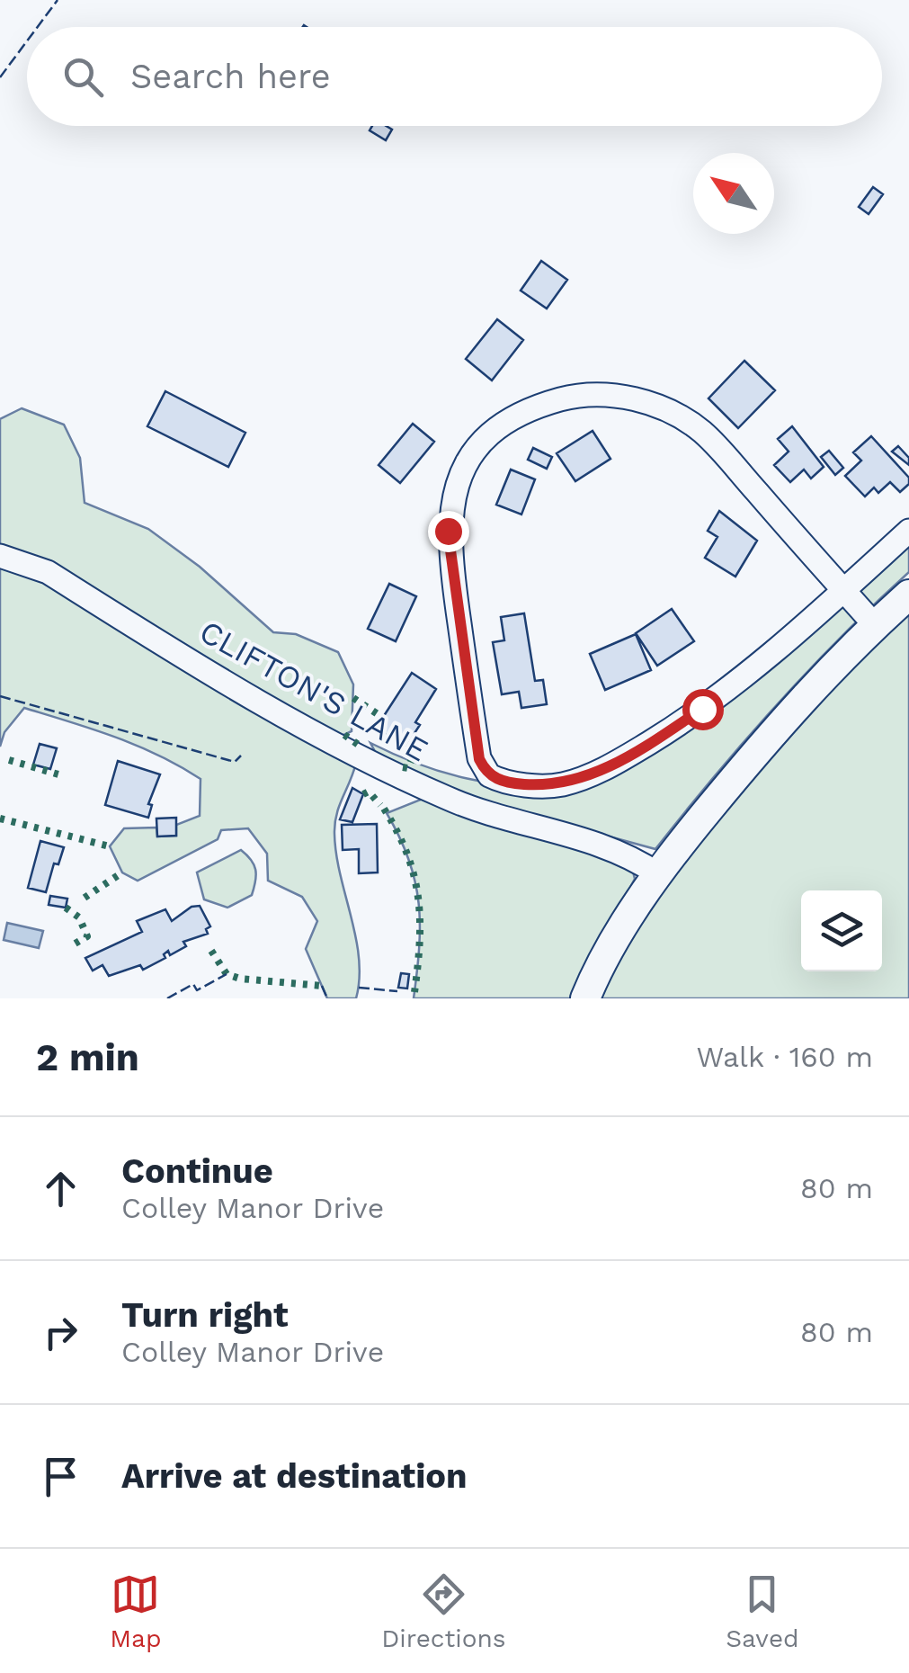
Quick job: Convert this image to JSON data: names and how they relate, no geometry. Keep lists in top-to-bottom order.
{
  "streets": {
    "street": ["CLIFTON'S LANE"]
  },
  "north": "top left",
  "page": {
    "search": "Search here",
    "heading": ["2 min", "Walk · 160 m"],
    "list": [
      ["Continue", "Colley Manor Drive", "80 m"],
      ["Turn right", "Colley Manor Drive", "80 m"],
      "Arrive at destination"
    ],
    "nav": ["Map", "Directions", "Saved"]
  }
}
